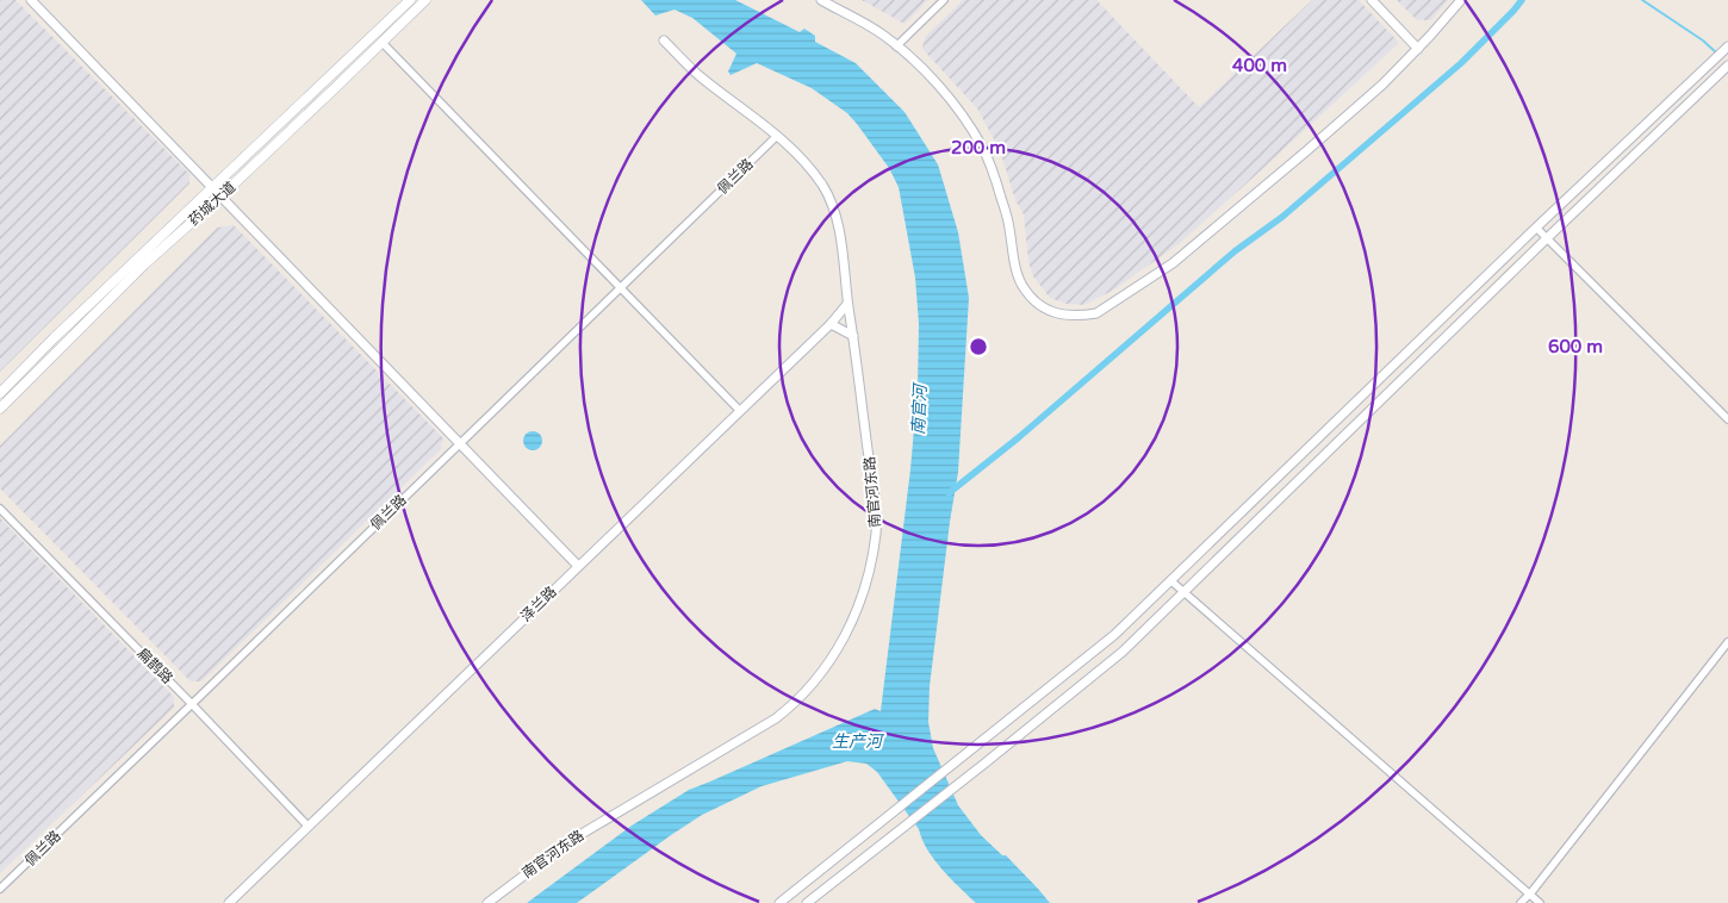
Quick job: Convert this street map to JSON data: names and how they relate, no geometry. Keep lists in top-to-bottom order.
{
  "streets": {
    "main road": ["药城大道"],
    "street": [
      "佩兰路",
      "南官河东路",
      "泽兰路",
      "扁鹊路"
    ]
  },
  "crossings": [
    ["佩兰路", "南官河东路"],
    ["佩兰路", "扁鹊路"],
    ["南官河东路", "泽兰路"],
    ["泽兰路", "扁鹊路"]
  ],
  "water": ["南官河", "生产河"],
  "rings": ["400 m", "200 m", "600 m"]
}
